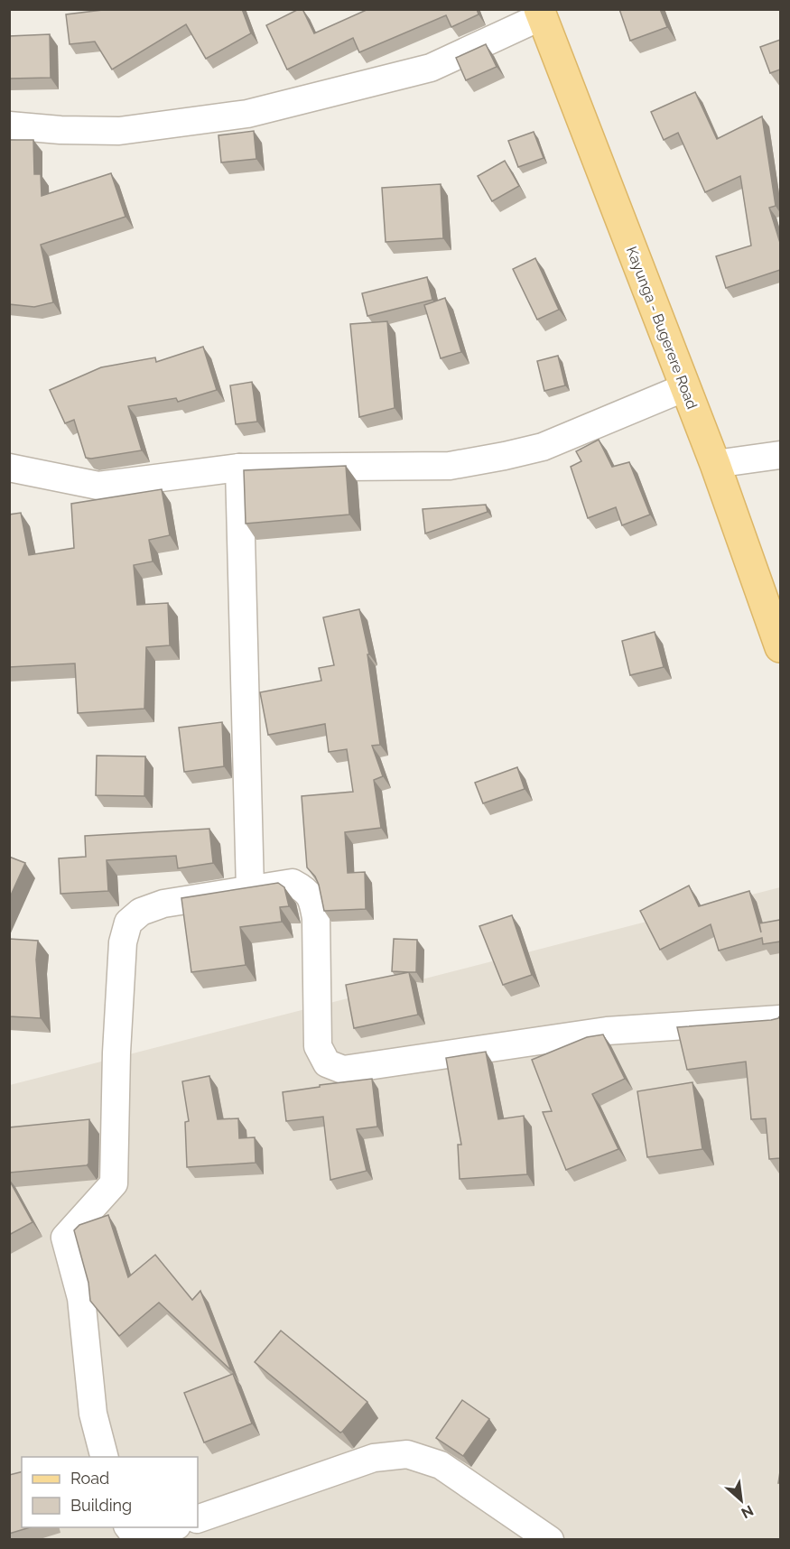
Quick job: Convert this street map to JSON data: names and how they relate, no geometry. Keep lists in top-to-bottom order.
{
  "streets": {
    "main road": ["Kayunga - Bugerere Road"]
  },
  "legend": ["Road", "Building"],
  "north": "bottom right"
}
